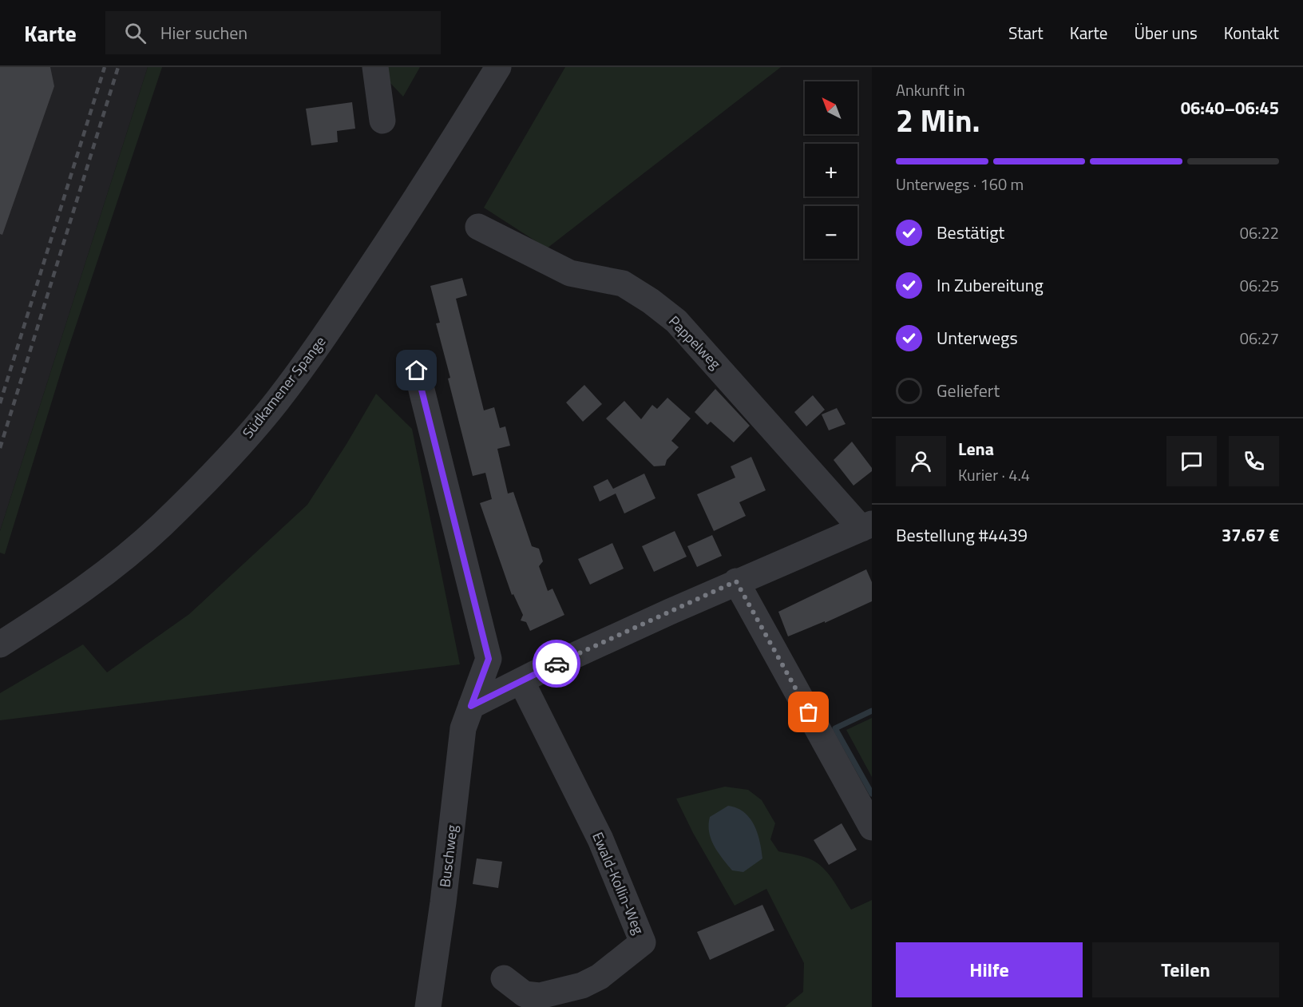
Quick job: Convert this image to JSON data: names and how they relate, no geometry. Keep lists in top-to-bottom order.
{
  "streets": {
    "street": [
      "Pappelweg",
      "Südkamener Spange",
      "Buschweg",
      "Ewald-Kollin-Weg"
    ]
  },
  "north": "top left",
  "page": {
    "header": "Karte",
    "search": "Hier suchen",
    "nav": [
      "Start",
      "Karte",
      "Über uns",
      "Kontakt"
    ],
    "heading": ["2 Min.", "Ankunft in", "06:40–06:45"],
    "panel": [
      "Lena",
      "Kurier · 4.4",
      "Bestellung #4439",
      "37.67 €"
    ],
    "map_buttons": ["+", "−"],
    "bar": "Unterwegs · 160 m",
    "list": [
      ["Bestätigt", "06:22"],
      ["In Zubereitung", "06:25"],
      ["Unterwegs", "06:27"],
      "Geliefert"
    ],
    "buttons": ["Hilfe", "Teilen"]
  }
}
